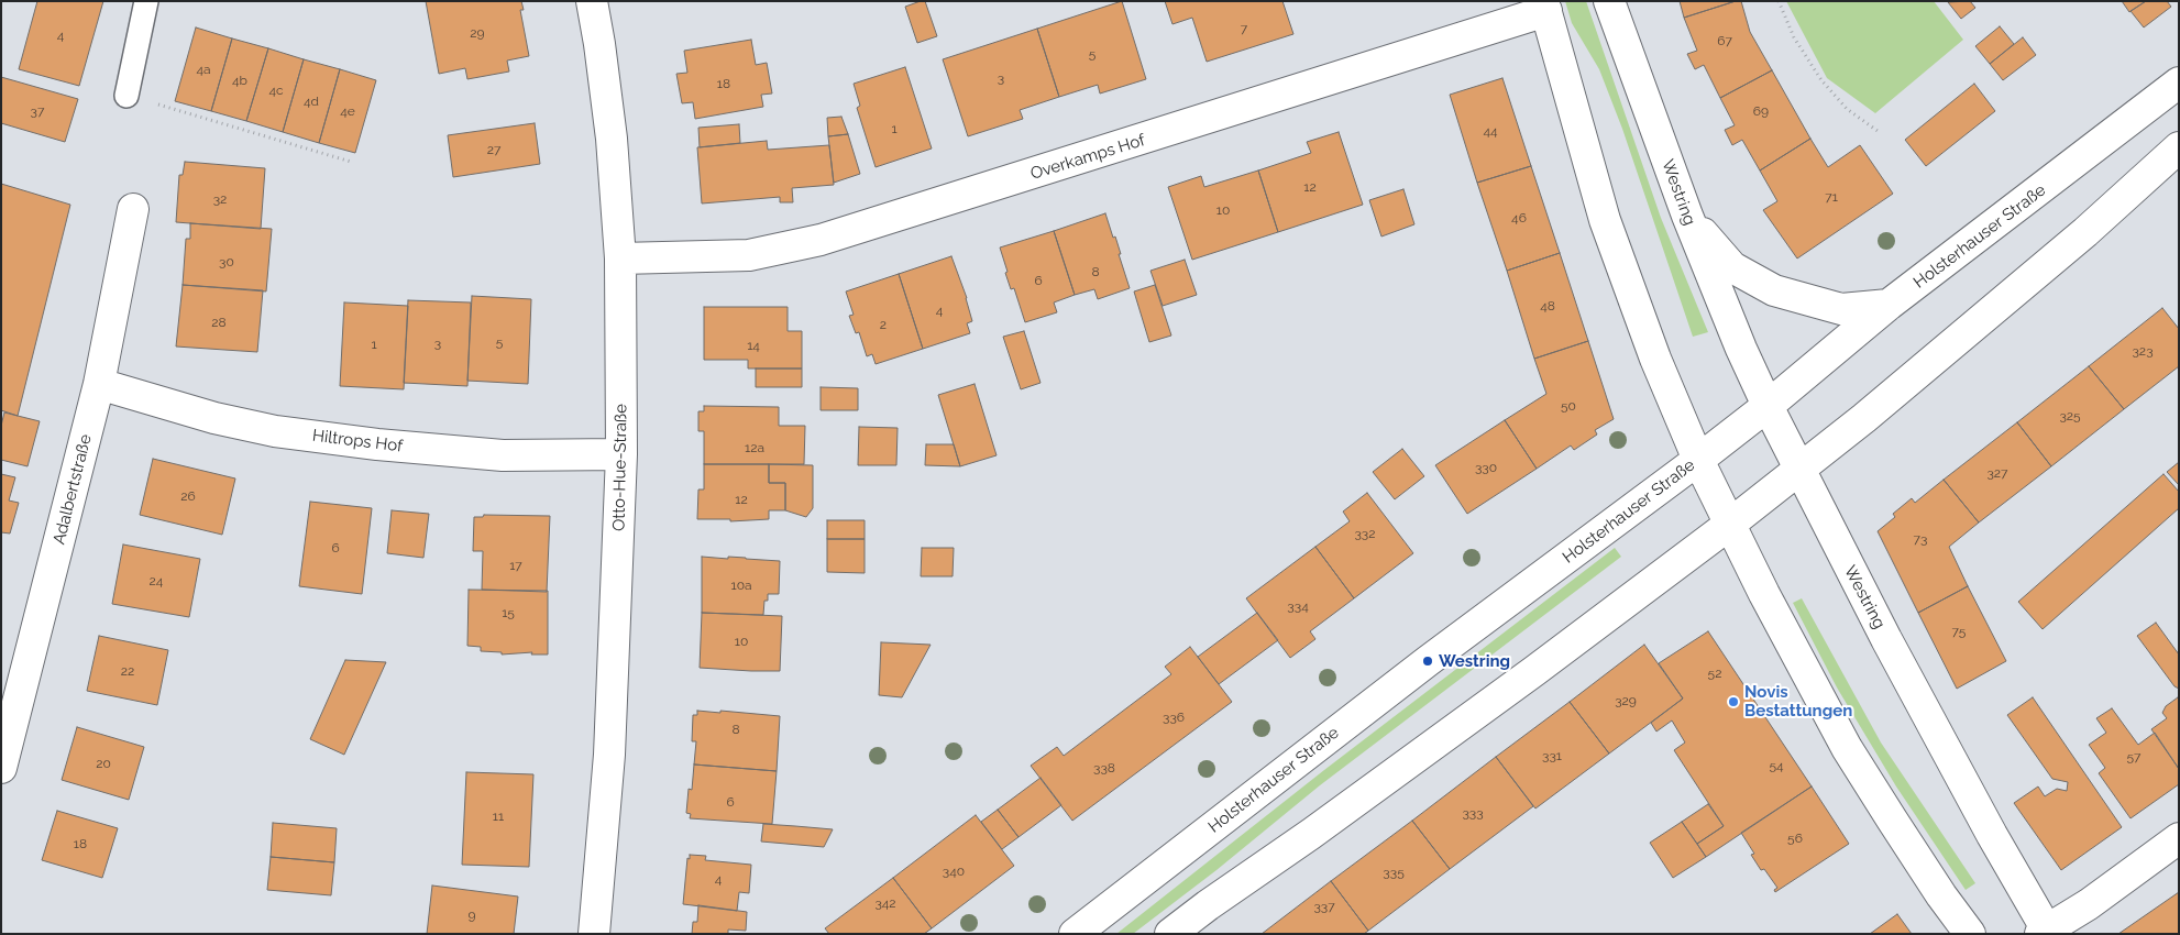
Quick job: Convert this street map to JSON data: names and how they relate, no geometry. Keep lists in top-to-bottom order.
{
  "streets": {
    "main road": [
      "Overkamps Hof",
      "Westring",
      "Holsterhauser Straße",
      "Hiltrops Hof",
      "Otto-Hue-Straße",
      "Adalbertstraße"
    ]
  },
  "crossings": [
    ["Overkamps Hof", "Otto-Hue-Straße"],
    ["Westring", "Holsterhauser Straße"],
    ["Hiltrops Hof", "Otto-Hue-Straße"],
    ["Hiltrops Hof", "Adalbertstraße"]
  ],
  "places": ["Westring", "Novis Bestattungen"],
  "house_numbers": [
    "7",
    "29",
    "4",
    "67",
    "5",
    "4a",
    "3",
    "4b",
    "18",
    "4c",
    "4d",
    "37",
    "4e",
    "69",
    "1",
    "44",
    "27",
    "12",
    "71",
    "32",
    "10",
    "46",
    "30",
    "8",
    "6",
    "48",
    "4",
    "28",
    "2",
    "5",
    "3",
    "1",
    "14",
    "323",
    "50",
    "325",
    "12a",
    "330",
    "327",
    "26",
    "12",
    "332",
    "73",
    "6",
    "17",
    "24",
    "10a",
    "334",
    "15",
    "75",
    "10",
    "22",
    "52",
    "329",
    "336",
    "8",
    "331",
    "57",
    "20",
    "54",
    "338",
    "6",
    "333",
    "11",
    "56",
    "18",
    "340",
    "335",
    "4",
    "342",
    "337",
    "9"
  ]
}
